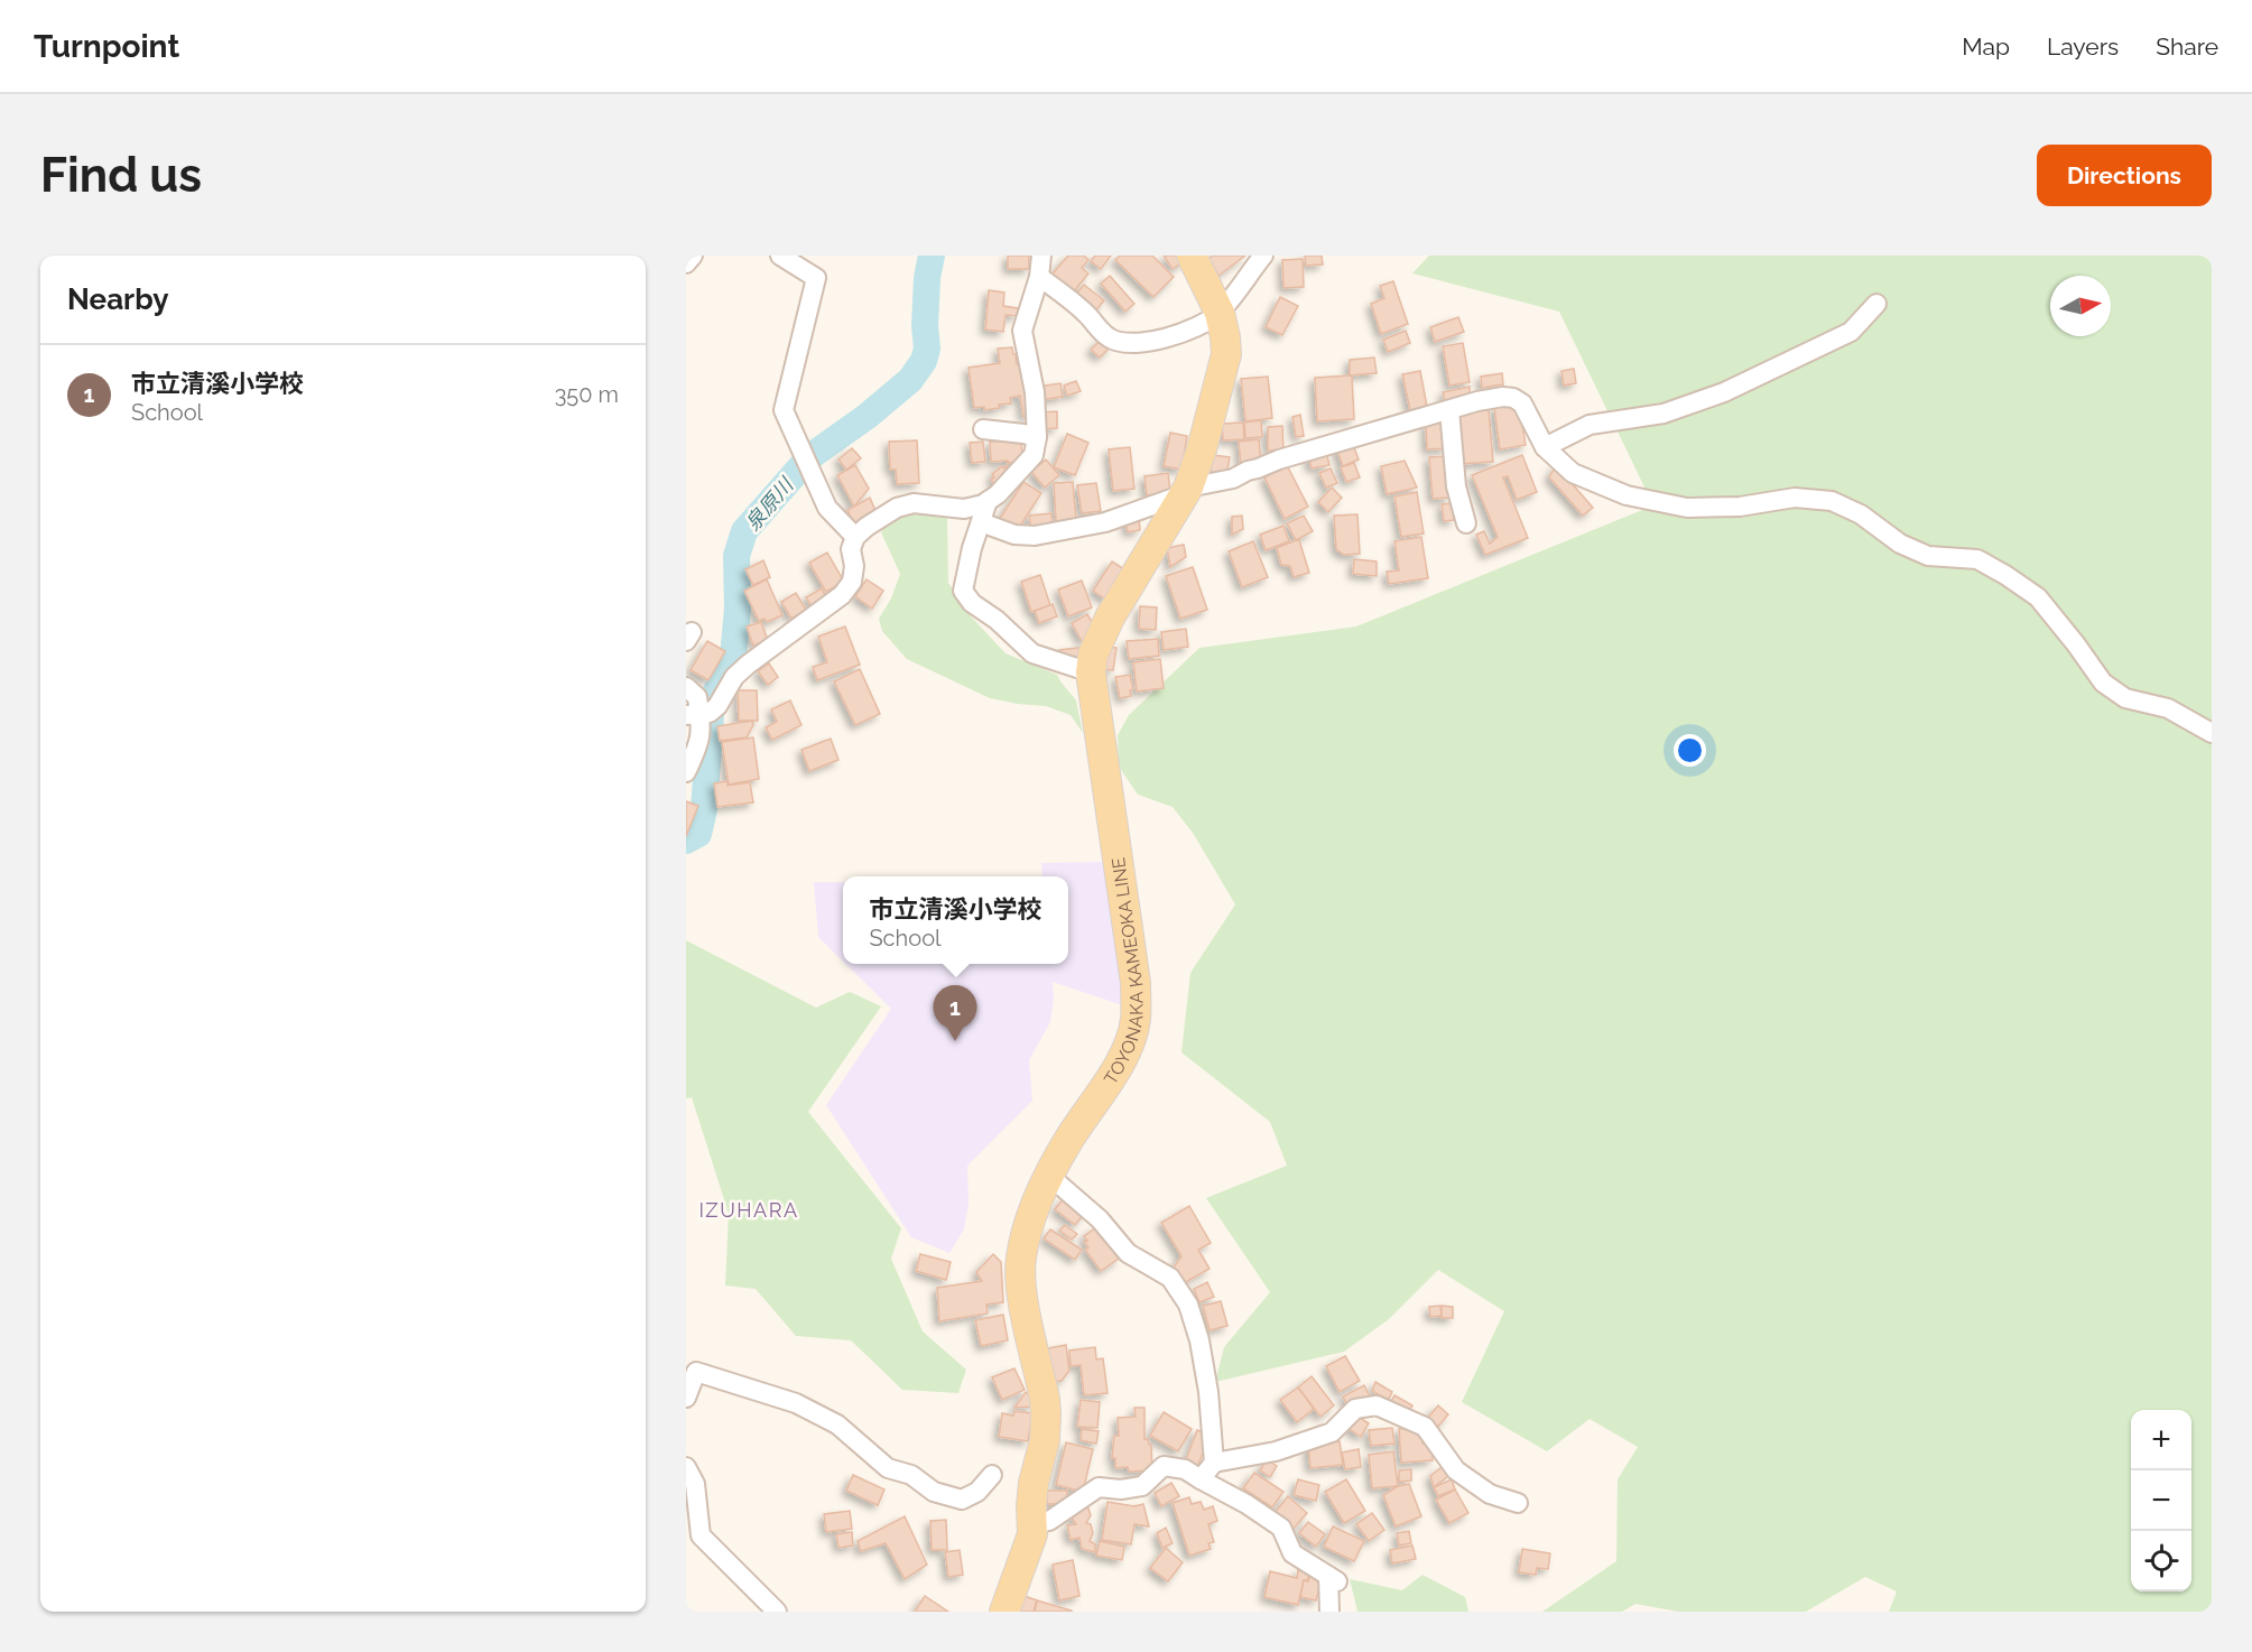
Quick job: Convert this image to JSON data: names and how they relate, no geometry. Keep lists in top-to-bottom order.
{
  "streets": {
    "main road": ["TOYONAKA KAMEOKA LINE"]
  },
  "districts": ["IZUHARA"],
  "water": ["泉原川"],
  "north": "right",
  "page": {
    "header": "Turnpoint",
    "nav": ["Map", "Layers", "Share"],
    "buttons": "Directions",
    "title": "Find us",
    "heading": "Nearby",
    "list": [
      {
        "mark": "1",
        "name": "市立清溪小学校",
        "note": "School",
        "value": "350 m"
      }
    ],
    "popup": ["市立清溪小学校", "School"],
    "pins": "1",
    "map_buttons": ["+", "−"]
  }
}
